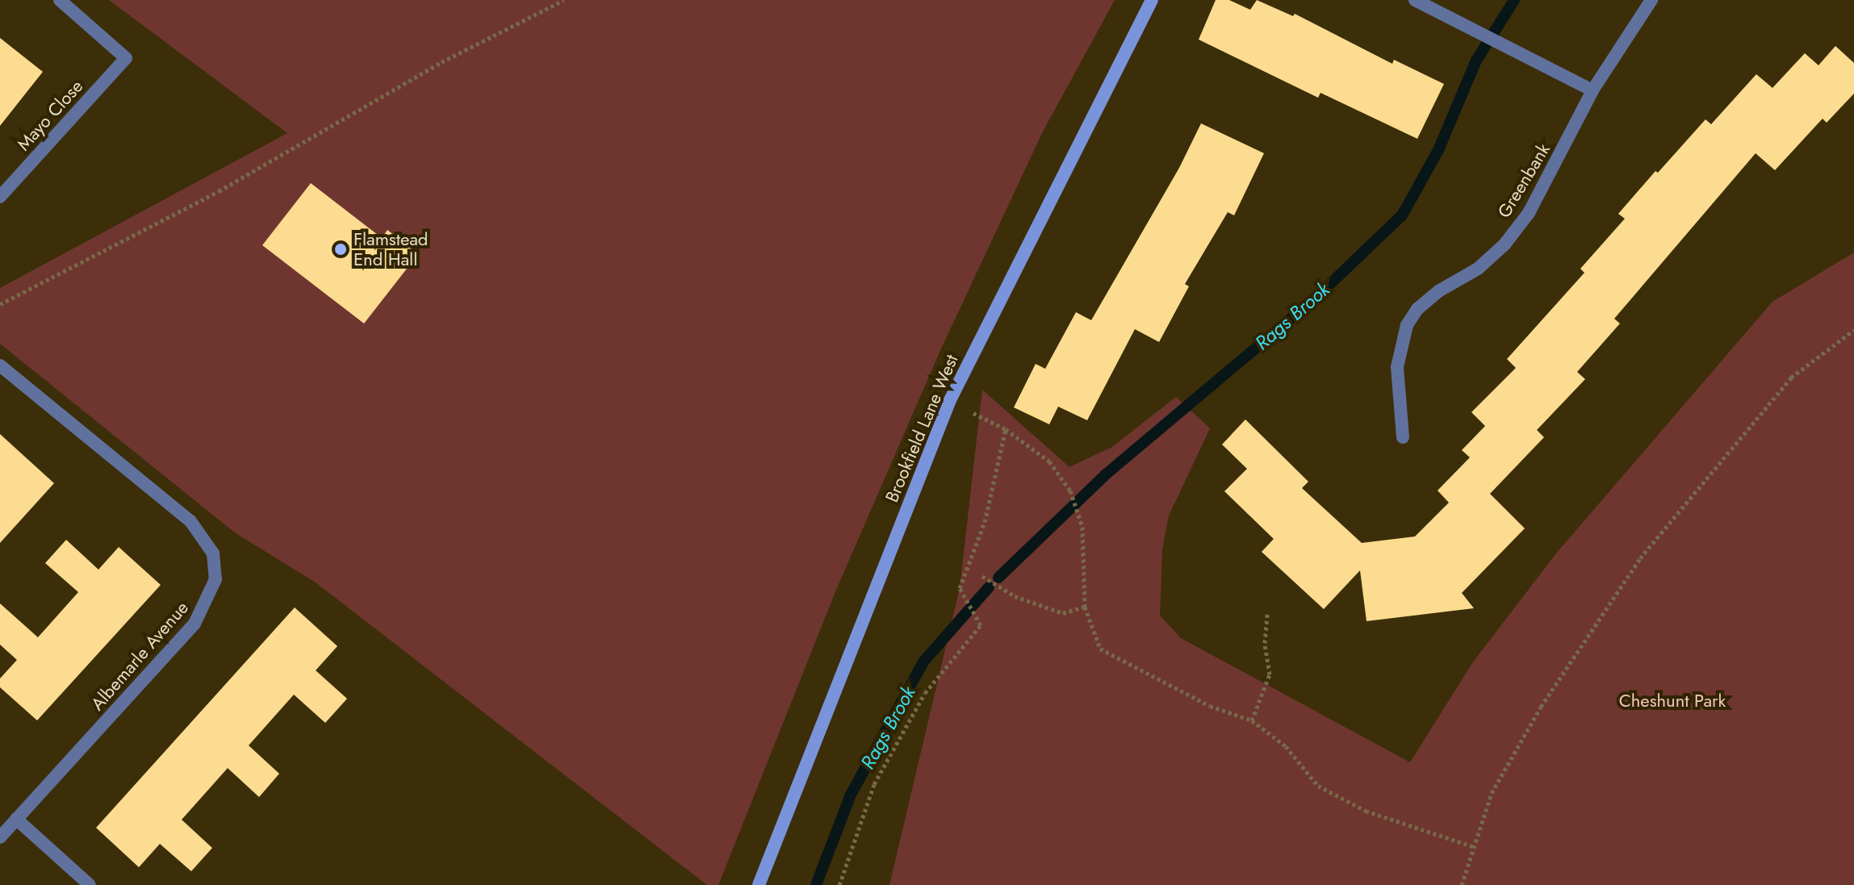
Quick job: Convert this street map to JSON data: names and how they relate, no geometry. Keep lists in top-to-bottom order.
{
  "streets": {
    "main road": ["Brookfield Lane West"],
    "street": ["Mayo Close", "Greenbank", "Albemarle Avenue"]
  },
  "water": ["Rags Brook"],
  "parks": ["Cheshunt Park"],
  "places": ["Flamstead End Hall"]
}
